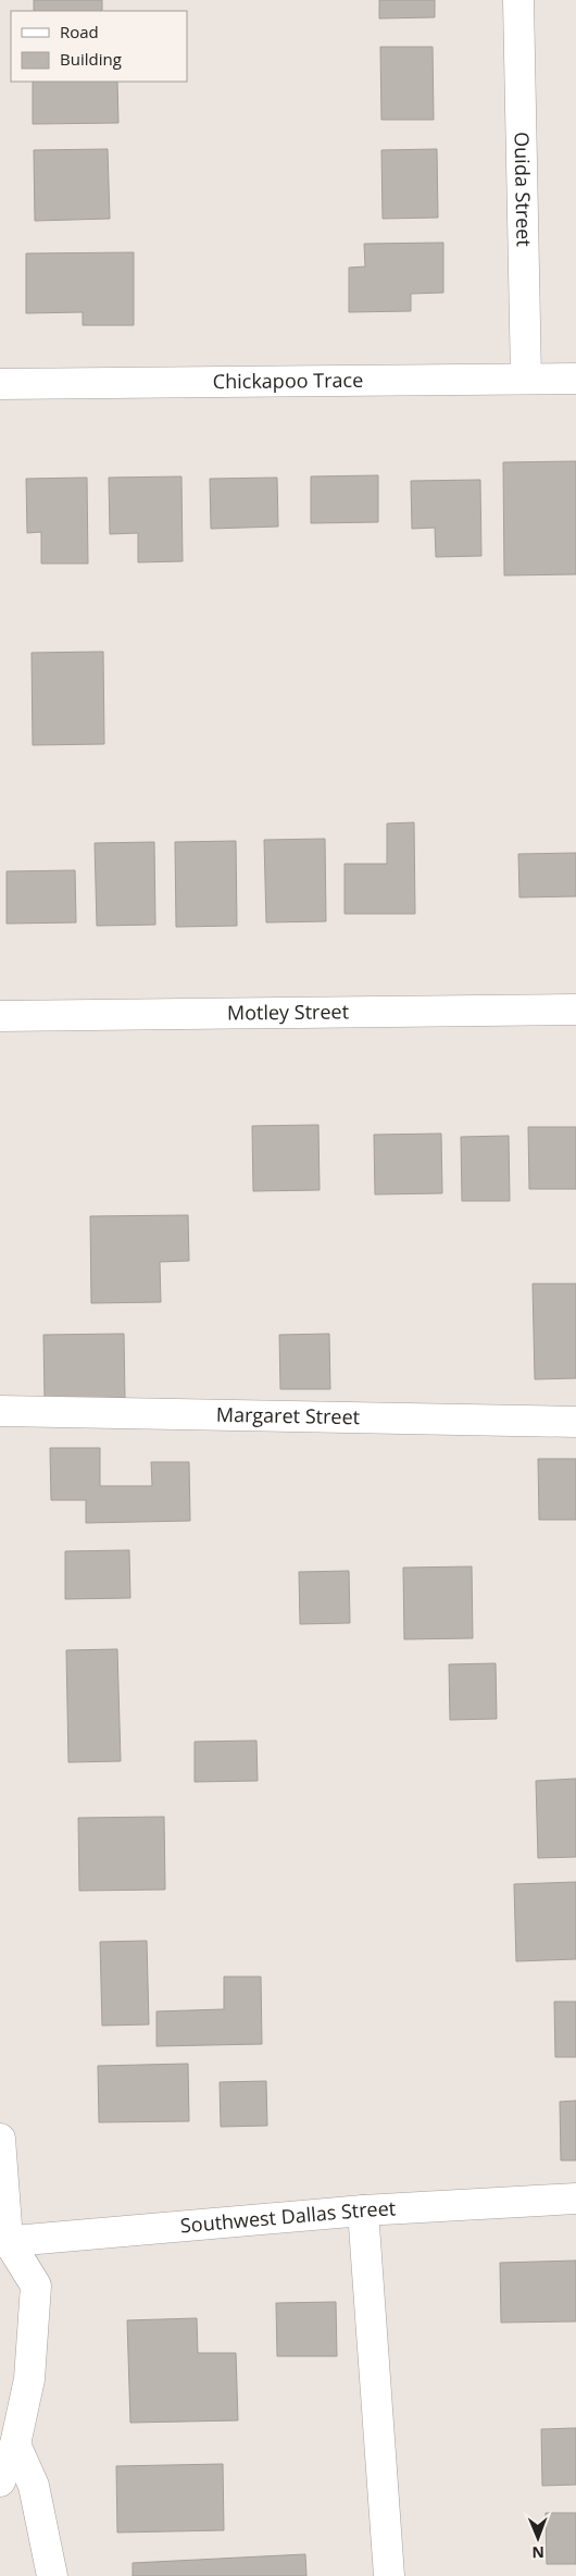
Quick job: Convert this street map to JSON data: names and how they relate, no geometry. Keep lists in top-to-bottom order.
{
  "streets": {
    "street": [
      "Ouida Street",
      "Chickapoo Trace",
      "Motley Street",
      "Margaret Street",
      "Southwest Dallas Street"
    ]
  },
  "crossings": [
    ["Ouida Street", "Chickapoo Trace"]
  ],
  "legend": ["Road", "Building"],
  "north": "bottom"
}
